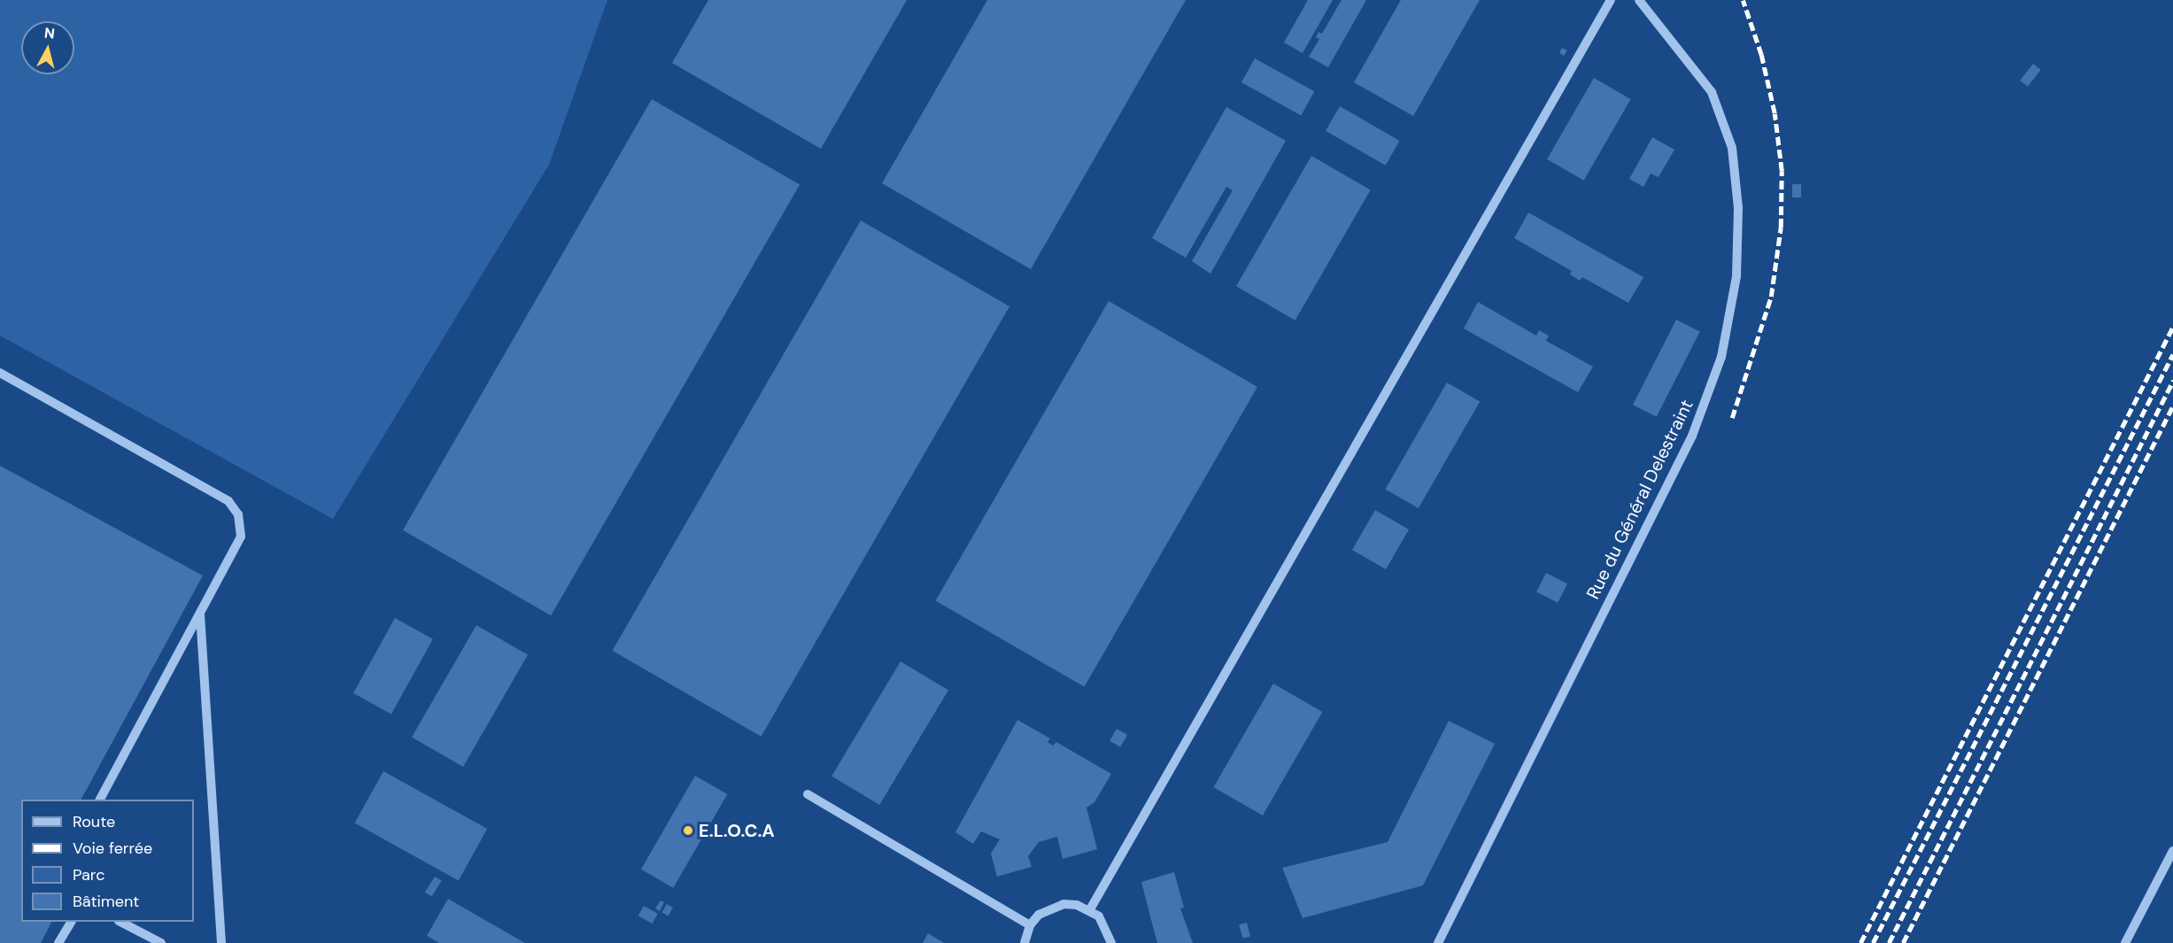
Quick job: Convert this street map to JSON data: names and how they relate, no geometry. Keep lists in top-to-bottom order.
{
  "streets": {
    "street": ["Rue du Général Delestraint"]
  },
  "places": ["E.L.O.C.A"],
  "legend": [
    "Route",
    "Voie ferrée",
    "Parc",
    "Bâtiment"
  ],
  "north": "top"
}
